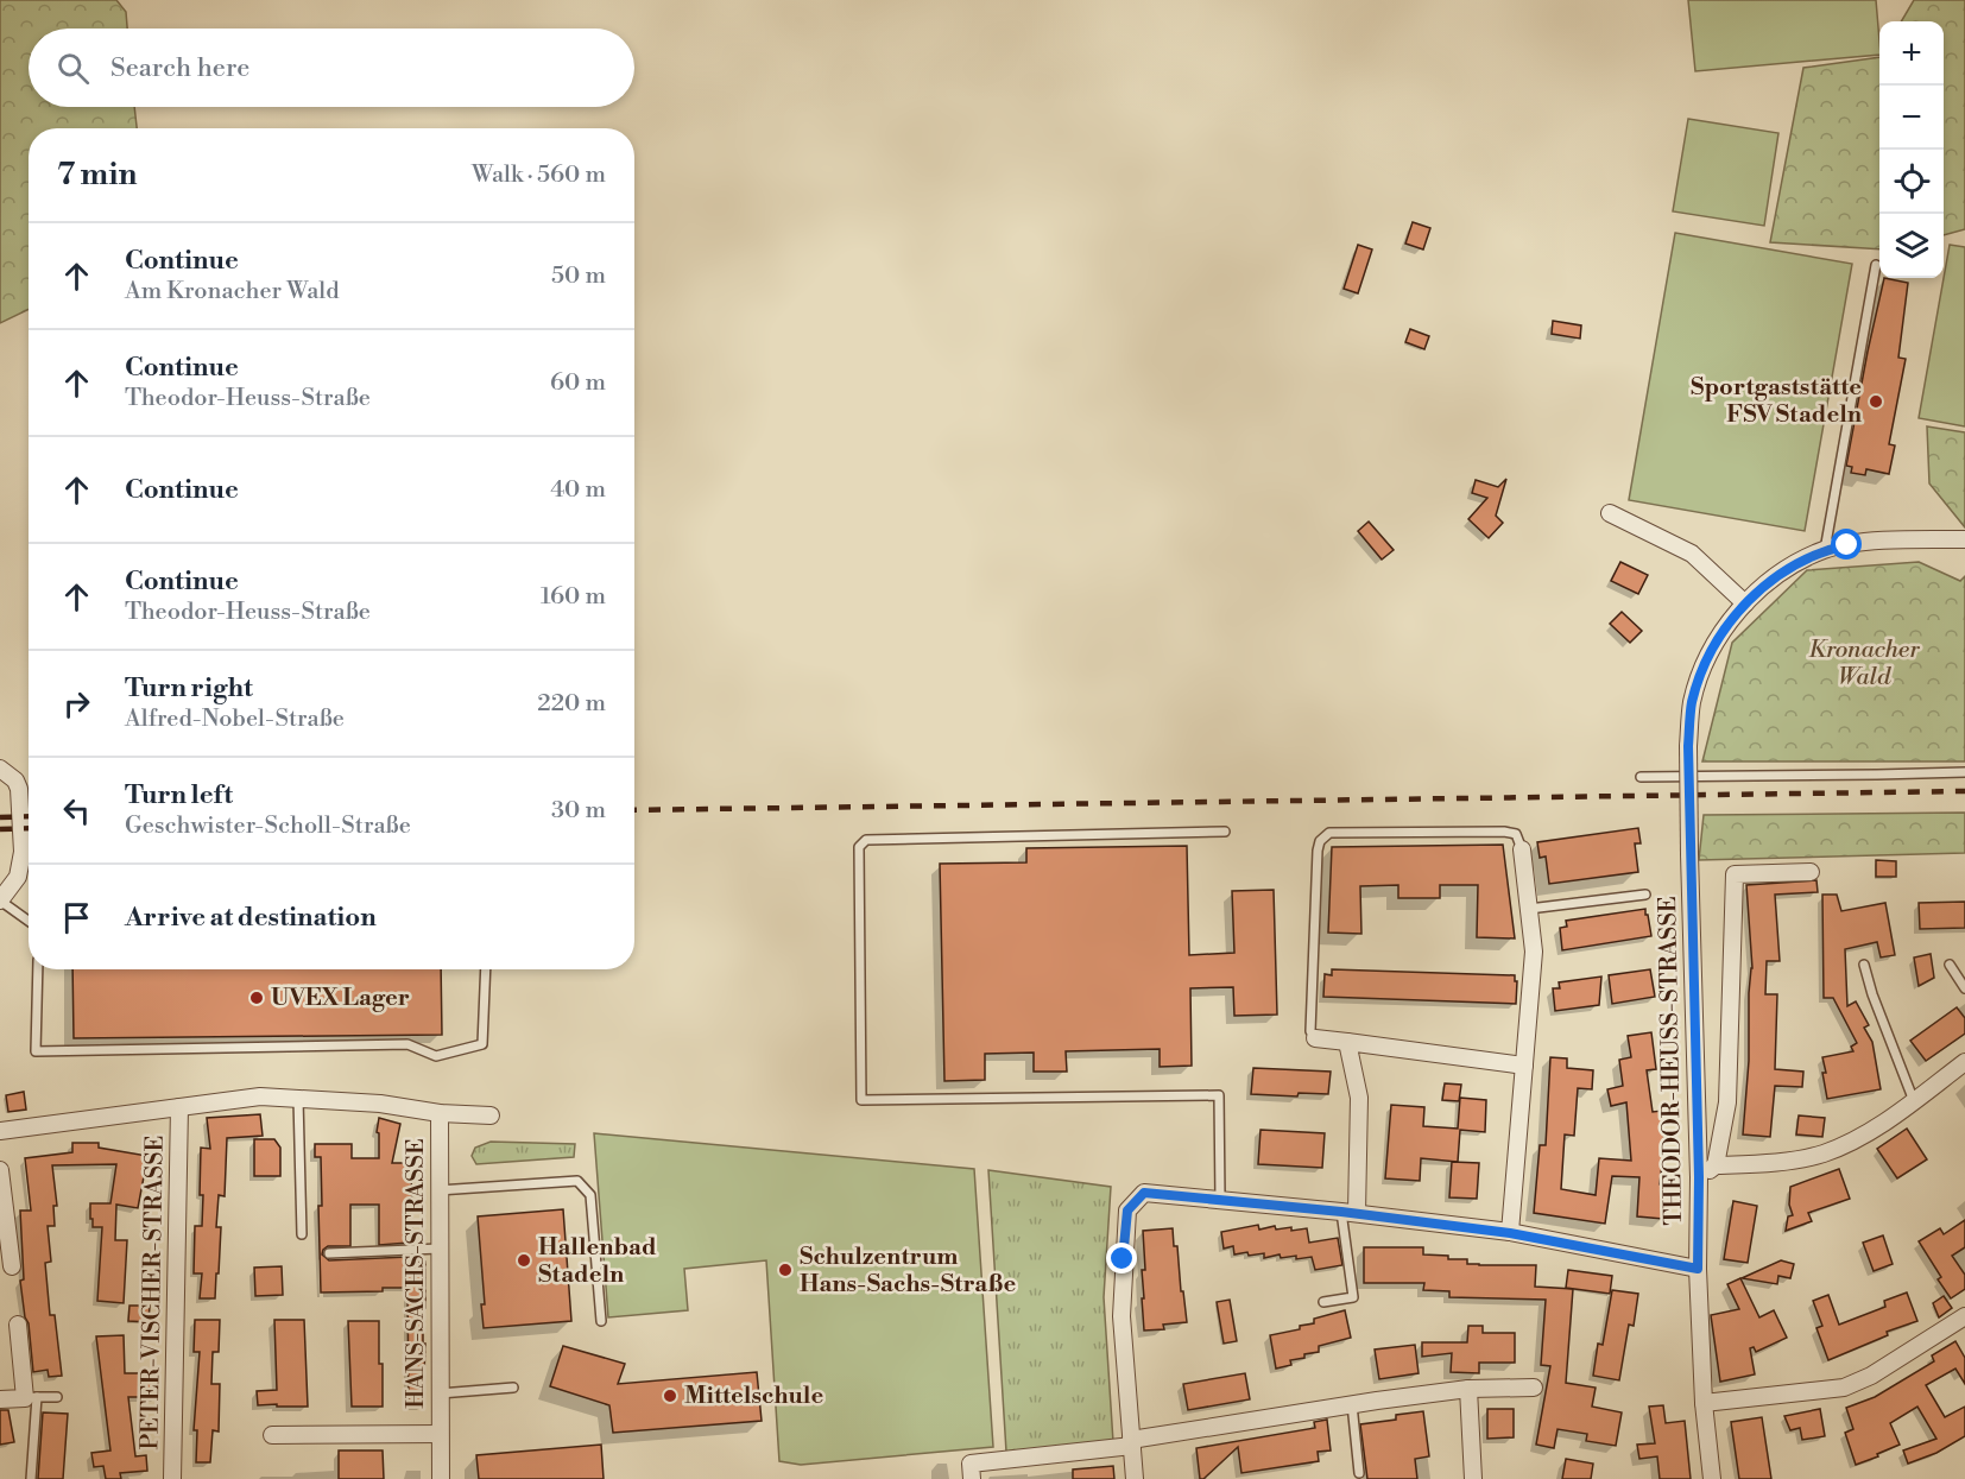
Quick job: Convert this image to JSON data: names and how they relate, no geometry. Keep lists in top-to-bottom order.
{
  "streets": {
    "street": ["THEODOR-HEUSS-STRASSE", "HANS-SACHS-STRASSE", "PETER-VISCHER-STRASSE"]
  },
  "parks": ["Kronacher Wald"],
  "places": [
    "Sportgaststätte FSV Stadeln",
    "UVEX Lager",
    "Hallenbad Stadeln",
    "Schulzentrum Hans-Sachs-Straße",
    "Mittelschule"
  ],
  "page": {
    "map_buttons": ["+", "−"],
    "search": "Search here",
    "heading": ["7 min", "Walk · 560 m"],
    "list": [
      ["Continue", "Am Kronacher Wald", "50 m"],
      ["Continue", "Theodor-Heuss-Straße", "60 m"],
      ["Continue", "40 m"],
      ["Continue", "Theodor-Heuss-Straße", "160 m"],
      ["Turn right", "Alfred-Nobel-Straße", "220 m"],
      ["Turn left", "Geschwister-Scholl-Straße", "30 m"],
      "Arrive at destination"
    ]
  }
}
